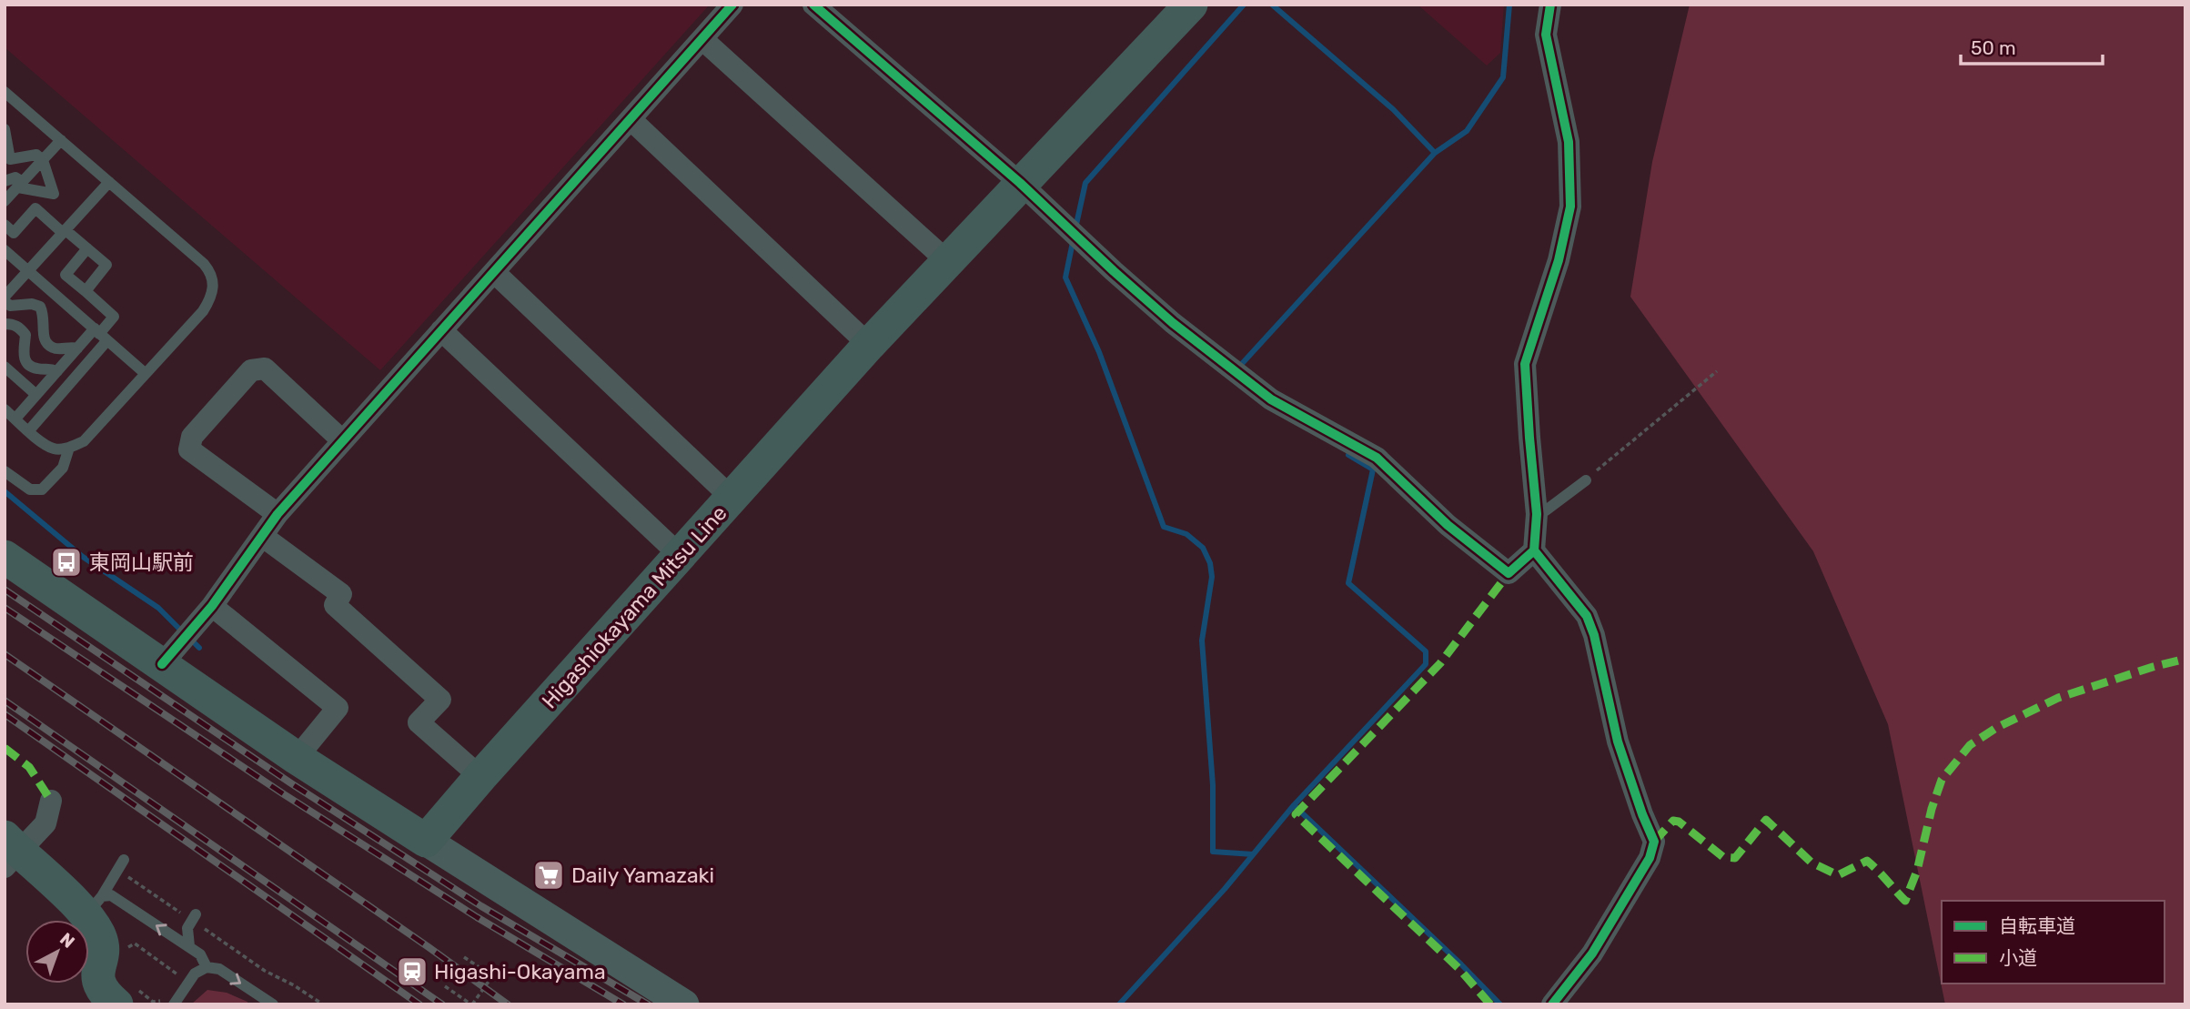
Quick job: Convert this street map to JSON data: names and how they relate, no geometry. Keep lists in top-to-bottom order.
{
  "streets": {
    "main road": ["Higashiokayama Mitsu Line"]
  },
  "places": {
    "bus stop": ["東岡山駅前"],
    "supermarket": ["Daily Yamazaki"],
    "station": ["Higashi-Okayama"]
  },
  "legend": ["自転車道", "小道"],
  "scale_bar": "50 m",
  "north": "top right"
}
